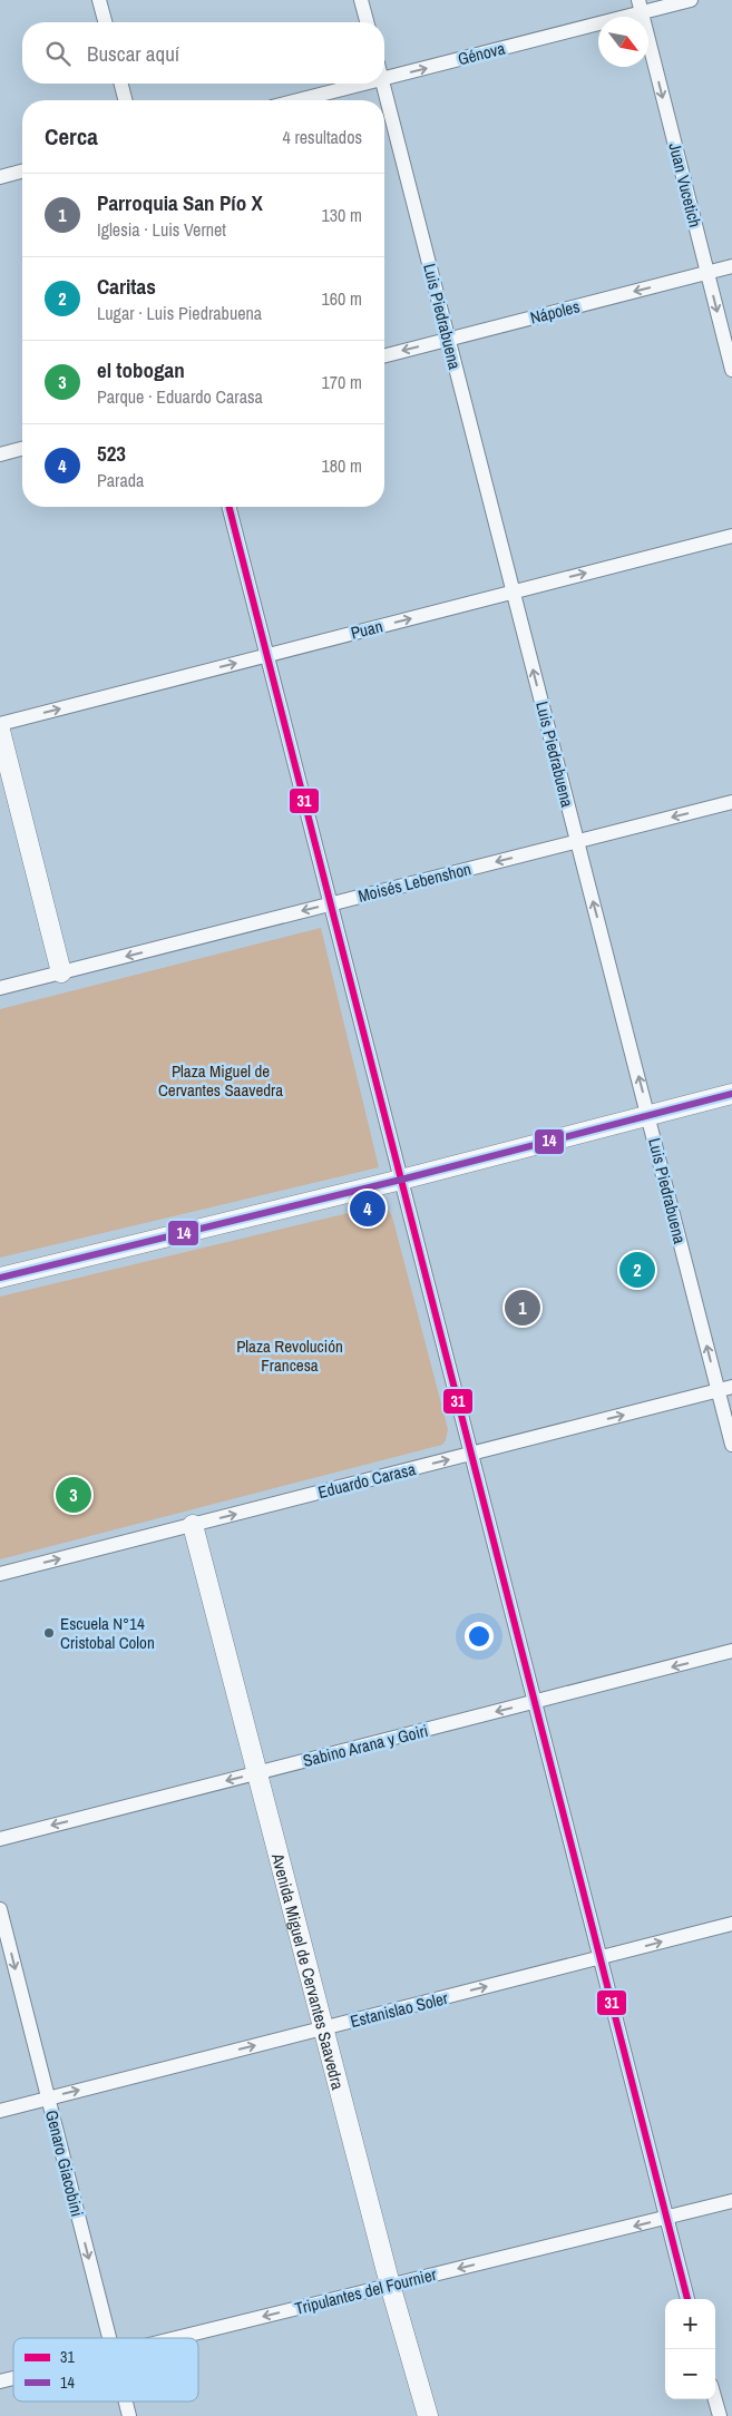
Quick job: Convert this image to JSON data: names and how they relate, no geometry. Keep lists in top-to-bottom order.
{
  "streets": {
    "street": [
      "Génova",
      "Juan Vucetich",
      "Nápoles",
      "Luis Piedrabuena",
      "Puan",
      "Moisés Lebenshon",
      "Eduardo Carasa",
      "Sabino Arana y Goiri",
      "Avenida Miguel de Cervantes Saavedra",
      "Estanislao Soler",
      "Genaro Giacobini",
      "Tripulantes del Fournier"
    ]
  },
  "crossings": [
    ["Génova", "Juan Vucetich"],
    ["Juan Vucetich", "Nápoles"],
    ["Nápoles", "Luis Piedrabuena"],
    ["Luis Piedrabuena", "Puan"],
    ["Luis Piedrabuena", "Moisés Lebenshon"],
    ["Luis Piedrabuena", "Eduardo Carasa"],
    ["Eduardo Carasa", "Avenida Miguel de Cervantes Saavedra"],
    ["Sabino Arana y Goiri", "Avenida Miguel de Cervantes Saavedra"],
    ["Avenida Miguel de Cervantes Saavedra", "Estanislao Soler"],
    ["Avenida Miguel de Cervantes Saavedra", "Tripulantes del Fournier"],
    ["Estanislao Soler", "Genaro Giacobini"]
  ],
  "one_way": [
    "Génova",
    "Juan Vucetich",
    "Nápoles",
    "Luis Piedrabuena",
    "Puan",
    "Moisés Lebenshon",
    "Eduardo Carasa",
    "Sabino Arana y Goiri",
    "Estanislao Soler",
    "Genaro Giacobini",
    "Tripulantes del Fournier"
  ],
  "parks": ["Plaza Miguel de Cervantes Saavedra", "Plaza Revolución Francesa"],
  "places": ["Escuela N°14 Cristobal Colon"],
  "lines": ["transit line 31", "transit line 14"],
  "legend": ["31", "14"],
  "north": "bottom right",
  "page": {
    "search": "Buscar aquí",
    "heading": ["Cerca", "4 resultados"],
    "list": [
      {
        "mark": "1",
        "name": "Parroquia San Pío X",
        "note": "Iglesia · Luis Vernet",
        "value": "130 m"
      },
      {
        "mark": "2",
        "name": "Caritas",
        "note": "Lugar · Luis Piedrabuena",
        "value": "160 m"
      },
      {
        "mark": "3",
        "name": "el tobogan",
        "note": "Parque · Eduardo Carasa",
        "value": "170 m"
      },
      {
        "mark": "4",
        "name": "523",
        "note": "Parada",
        "value": "180 m"
      }
    ],
    "pins": [
      "4",
      "2",
      "1",
      "3"
    ],
    "map_buttons": ["+", "−"]
  }
}
